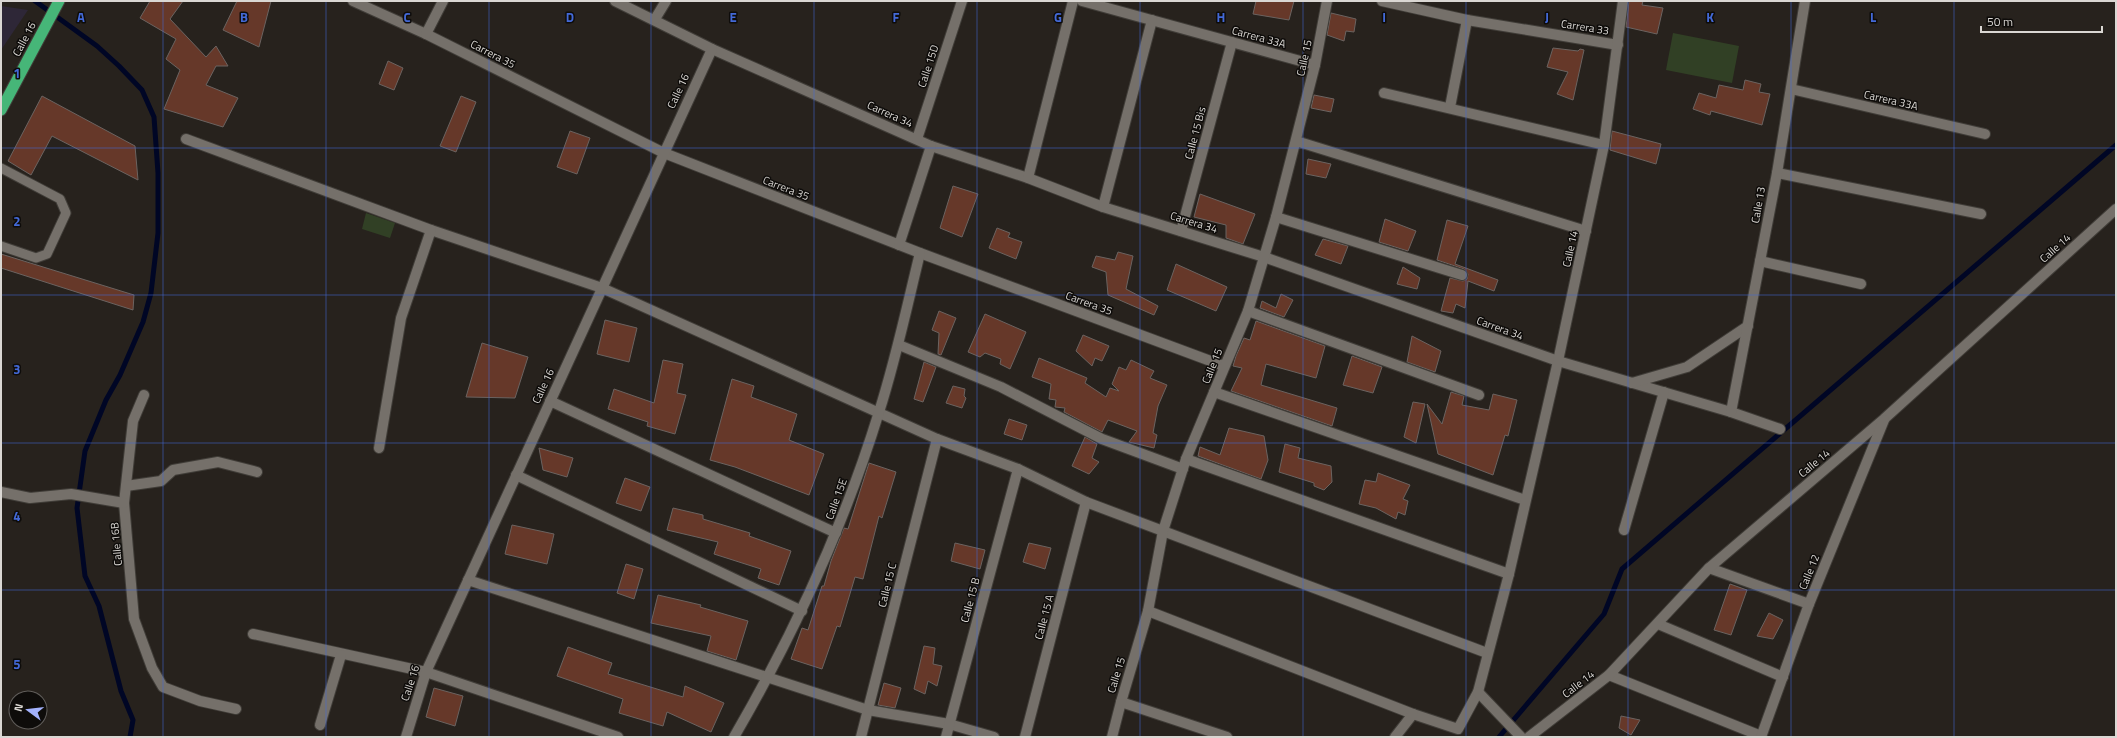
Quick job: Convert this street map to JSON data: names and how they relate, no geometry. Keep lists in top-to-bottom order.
{
  "streets": {
    "highway": ["Calle 16"],
    "street": [
      "Carrera 33",
      "Carrera 33A",
      "Carrera 35",
      "Calle 15",
      "Calle 15D",
      "Carrera 34",
      "Calle 15 Bis",
      "Calle 13",
      "Calle 14",
      "Calle 15E",
      "Calle 16B",
      "Calle 12",
      "Calle 15 C",
      "Calle 15 B",
      "Calle 15 A"
    ]
  },
  "crossings": [
    ["Carrera 33", "Calle 14"],
    ["Carrera 33A", "Calle 15"],
    ["Carrera 33A", "Calle 15 Bis"],
    ["Carrera 33A", "Calle 13"],
    ["Calle 16", "Carrera 35"],
    ["Calle 16", "Carrera 34"],
    ["Carrera 35", "Calle 15"],
    ["Carrera 35", "Calle 15E"],
    ["Calle 15", "Carrera 34"],
    ["Calle 15D", "Carrera 34"],
    ["Carrera 34", "Calle 15 Bis"],
    ["Carrera 34", "Calle 13"],
    ["Carrera 34", "Calle 14"],
    ["Calle 14", "Calle 12"]
  ],
  "scale_bar": "50 m",
  "north": "left",
  "grid": {
    "columns": [
      "A",
      "B",
      "C",
      "D",
      "E",
      "F",
      "G",
      "H",
      "I",
      "J",
      "K",
      "L"
    ],
    "rows": [
      "1",
      "2",
      "3",
      "4",
      "5"
    ]
  }
}
